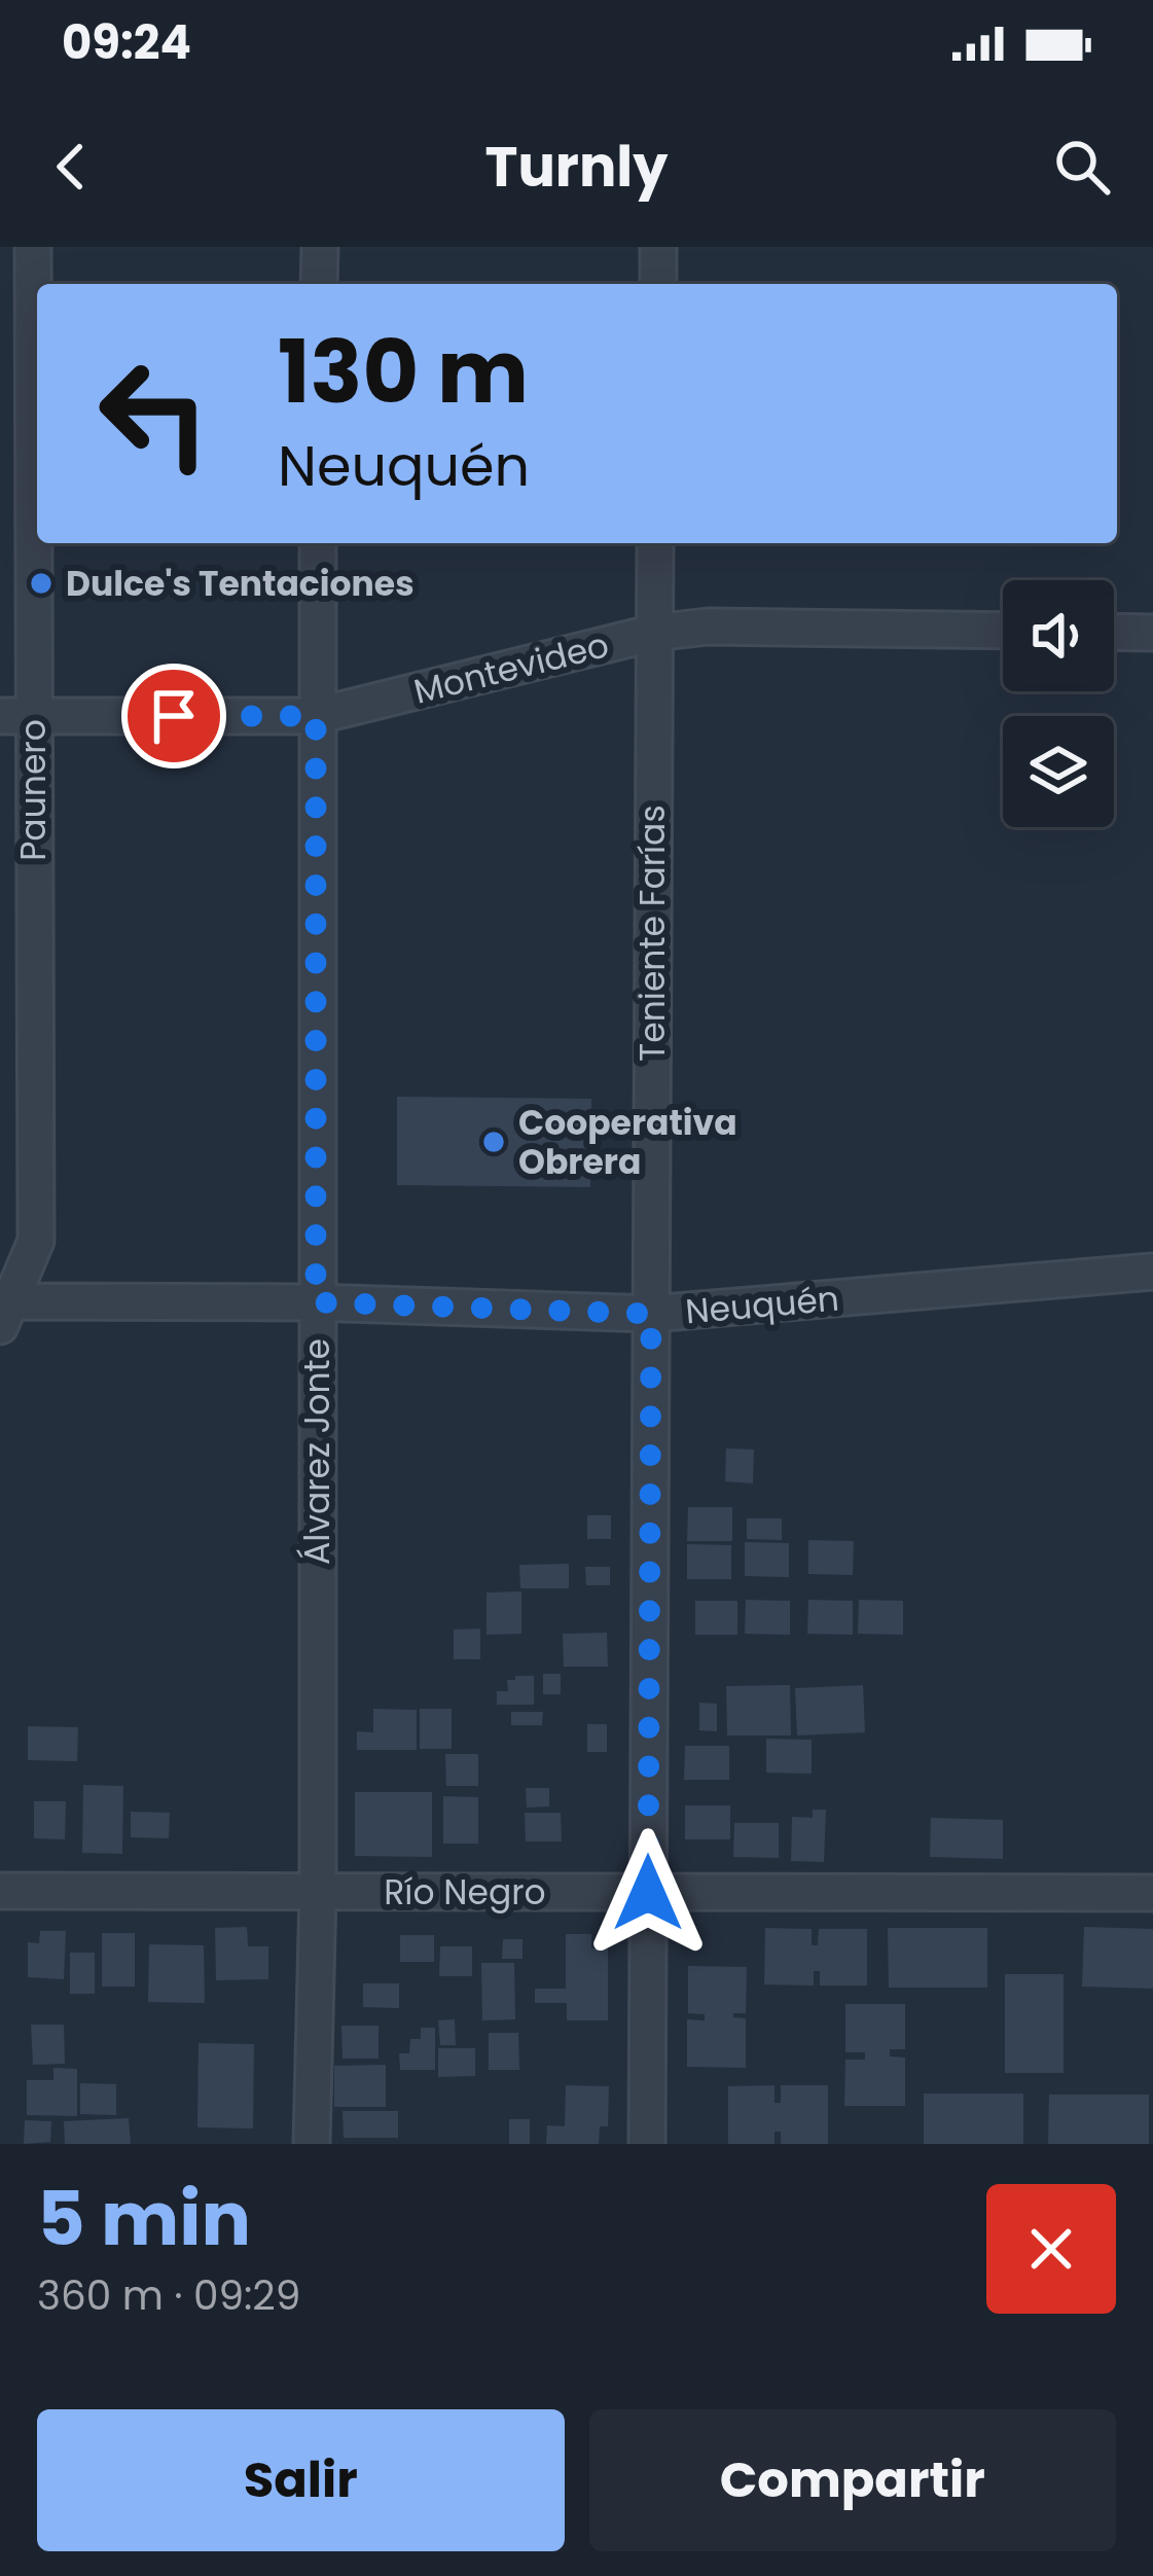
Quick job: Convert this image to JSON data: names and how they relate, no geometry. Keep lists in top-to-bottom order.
{
  "streets": {
    "street": [
      "Montevideo",
      "Paunero",
      "Teniente Farías",
      "Neuquén",
      "Álvarez Jonte",
      "Río Negro"
    ]
  },
  "crossings": [
    ["Montevideo", "Paunero"],
    ["Montevideo", "Teniente Farías"],
    ["Montevideo", "Álvarez Jonte"],
    ["Paunero", "Neuquén"],
    ["Teniente Farías", "Neuquén"],
    ["Teniente Farías", "Río Negro"],
    ["Neuquén", "Álvarez Jonte"],
    ["Álvarez Jonte", "Río Negro"]
  ],
  "places": ["Dulce's Tentaciones", "Cooperativa Obrera"],
  "page": {
    "status": "09:24",
    "header": "Turnly",
    "turn": ["130 m", "Neuquén"],
    "heading": ["5 min", "360 m · 09:29"],
    "buttons": ["Salir", "Compartir"]
  }
}
